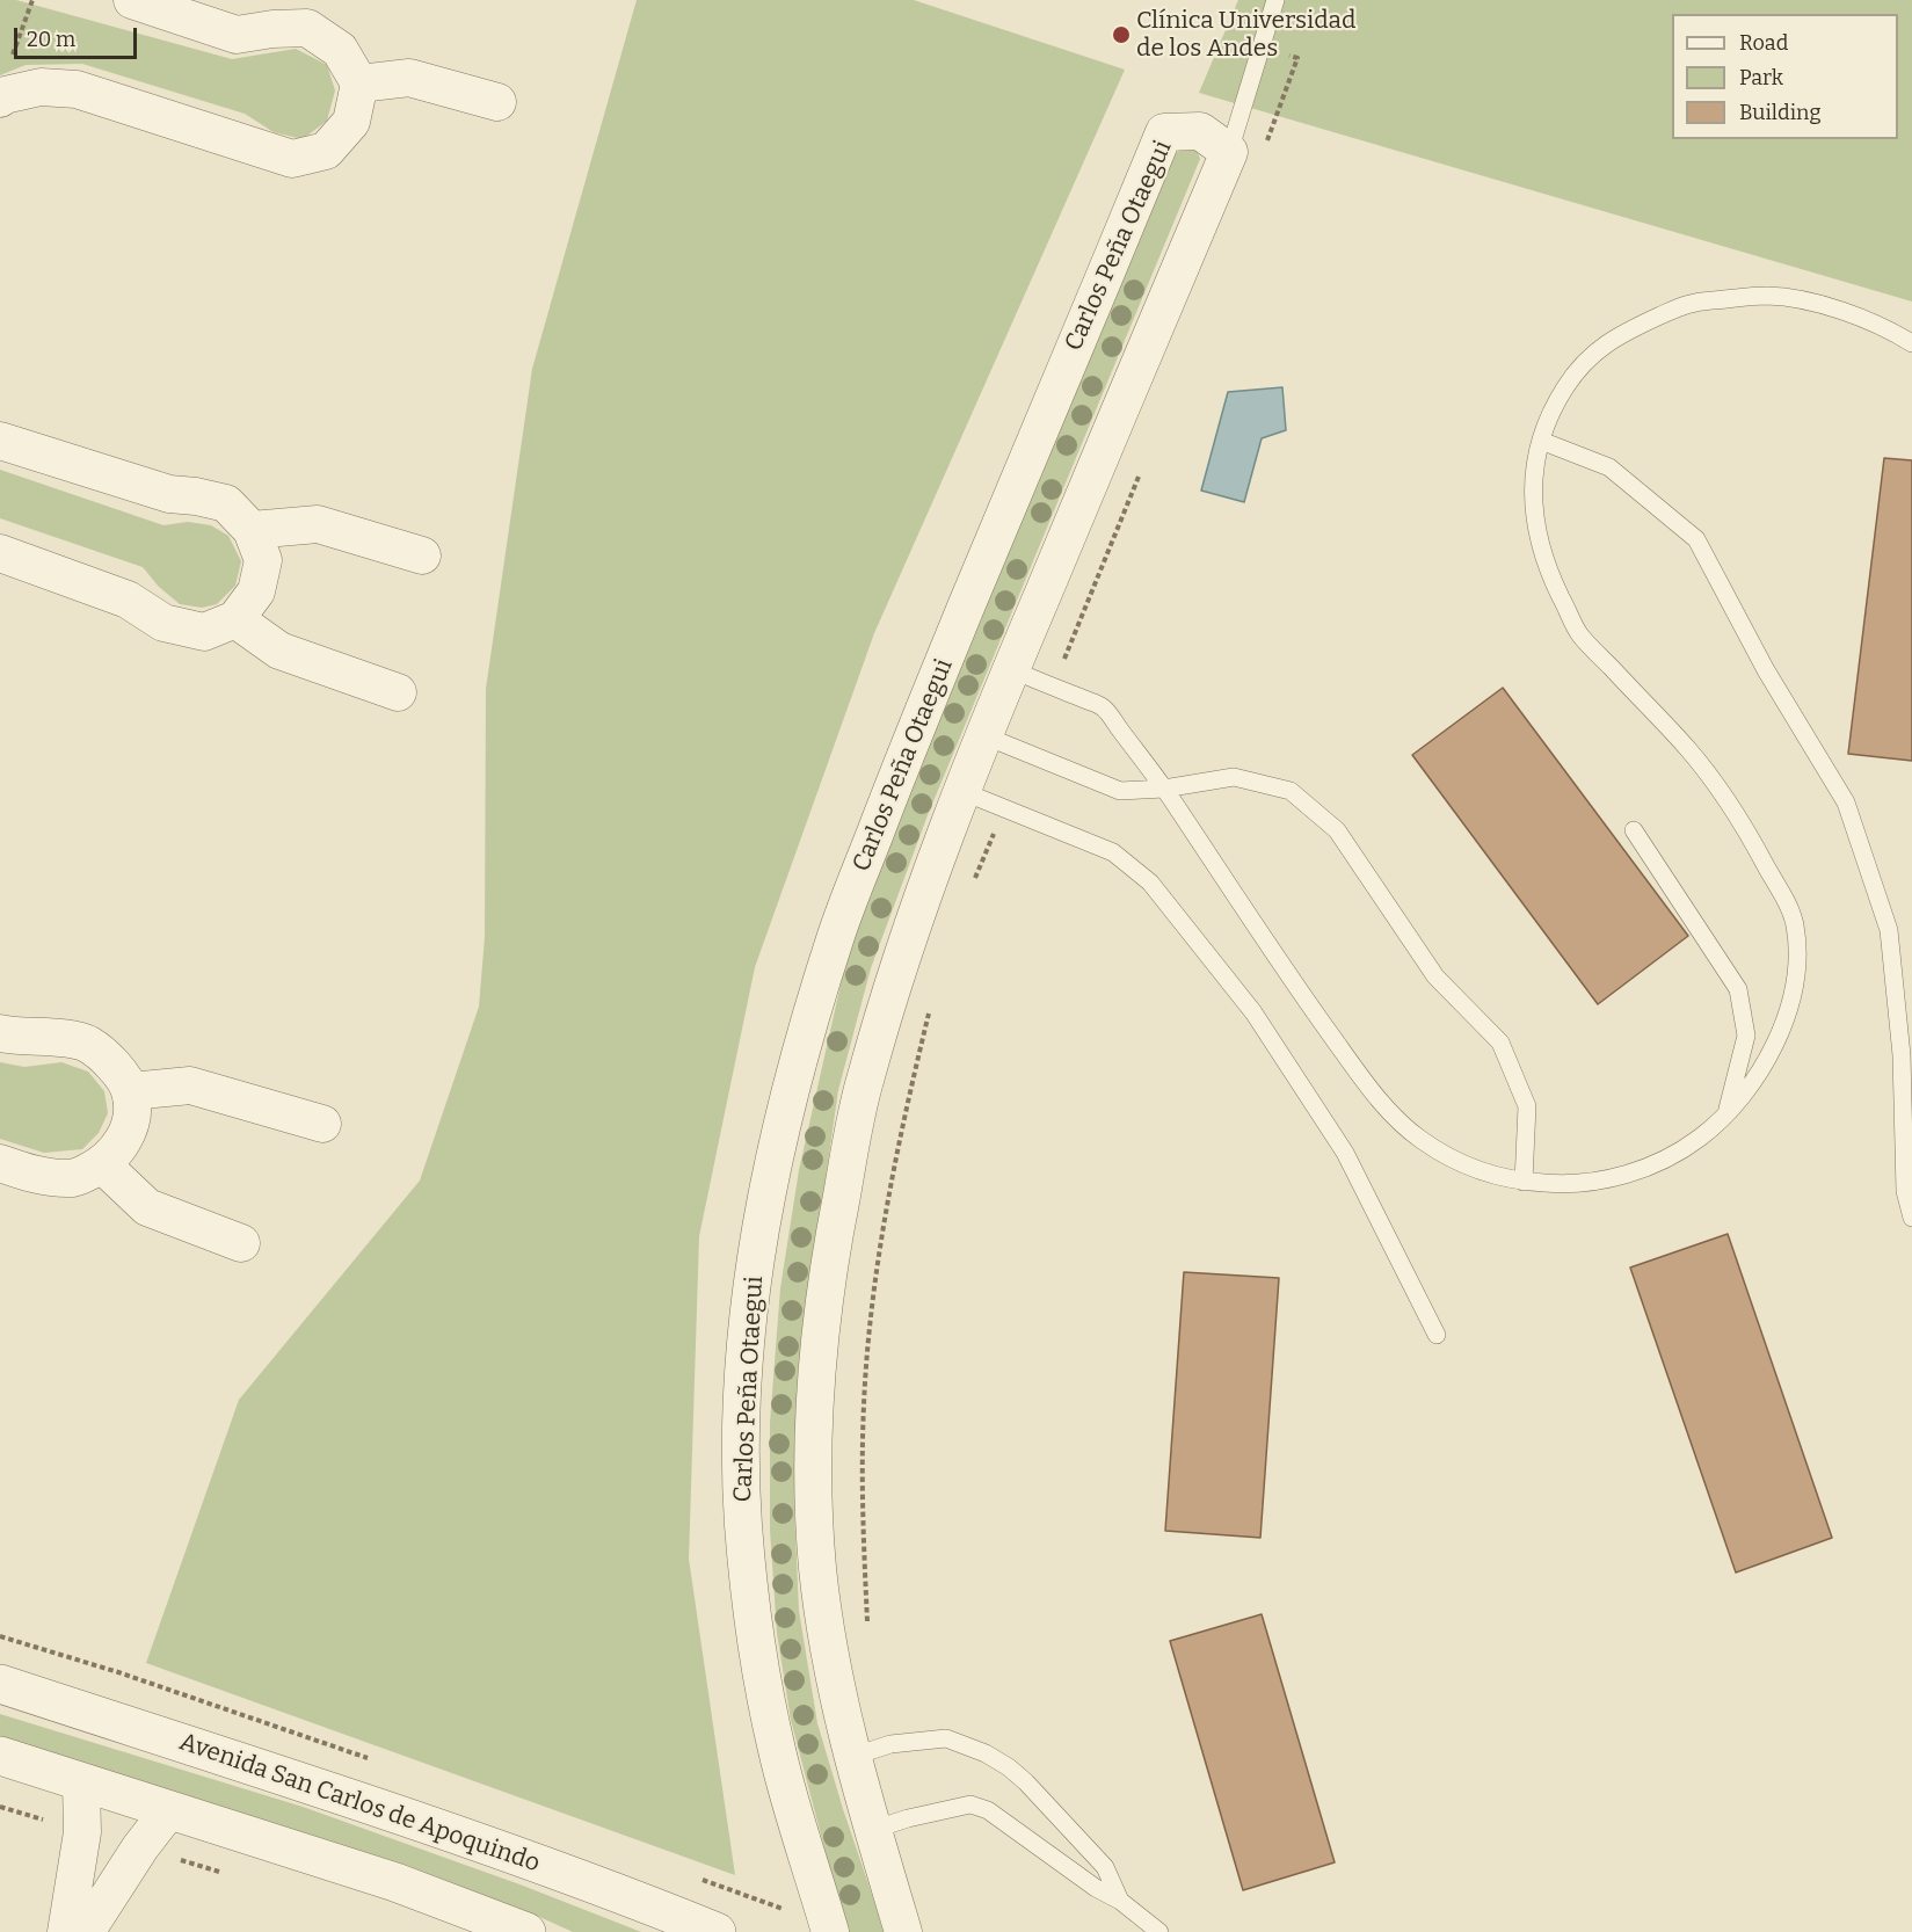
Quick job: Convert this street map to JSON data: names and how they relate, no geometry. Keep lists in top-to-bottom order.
{
  "streets": {
    "street": ["Carlos Peña Otaegui", "Avenida San Carlos de Apoquindo"]
  },
  "places": ["Clínica Universidad de los Andes"],
  "legend": ["Road", "Park", "Building"],
  "scale_bar": "20 m"
}
